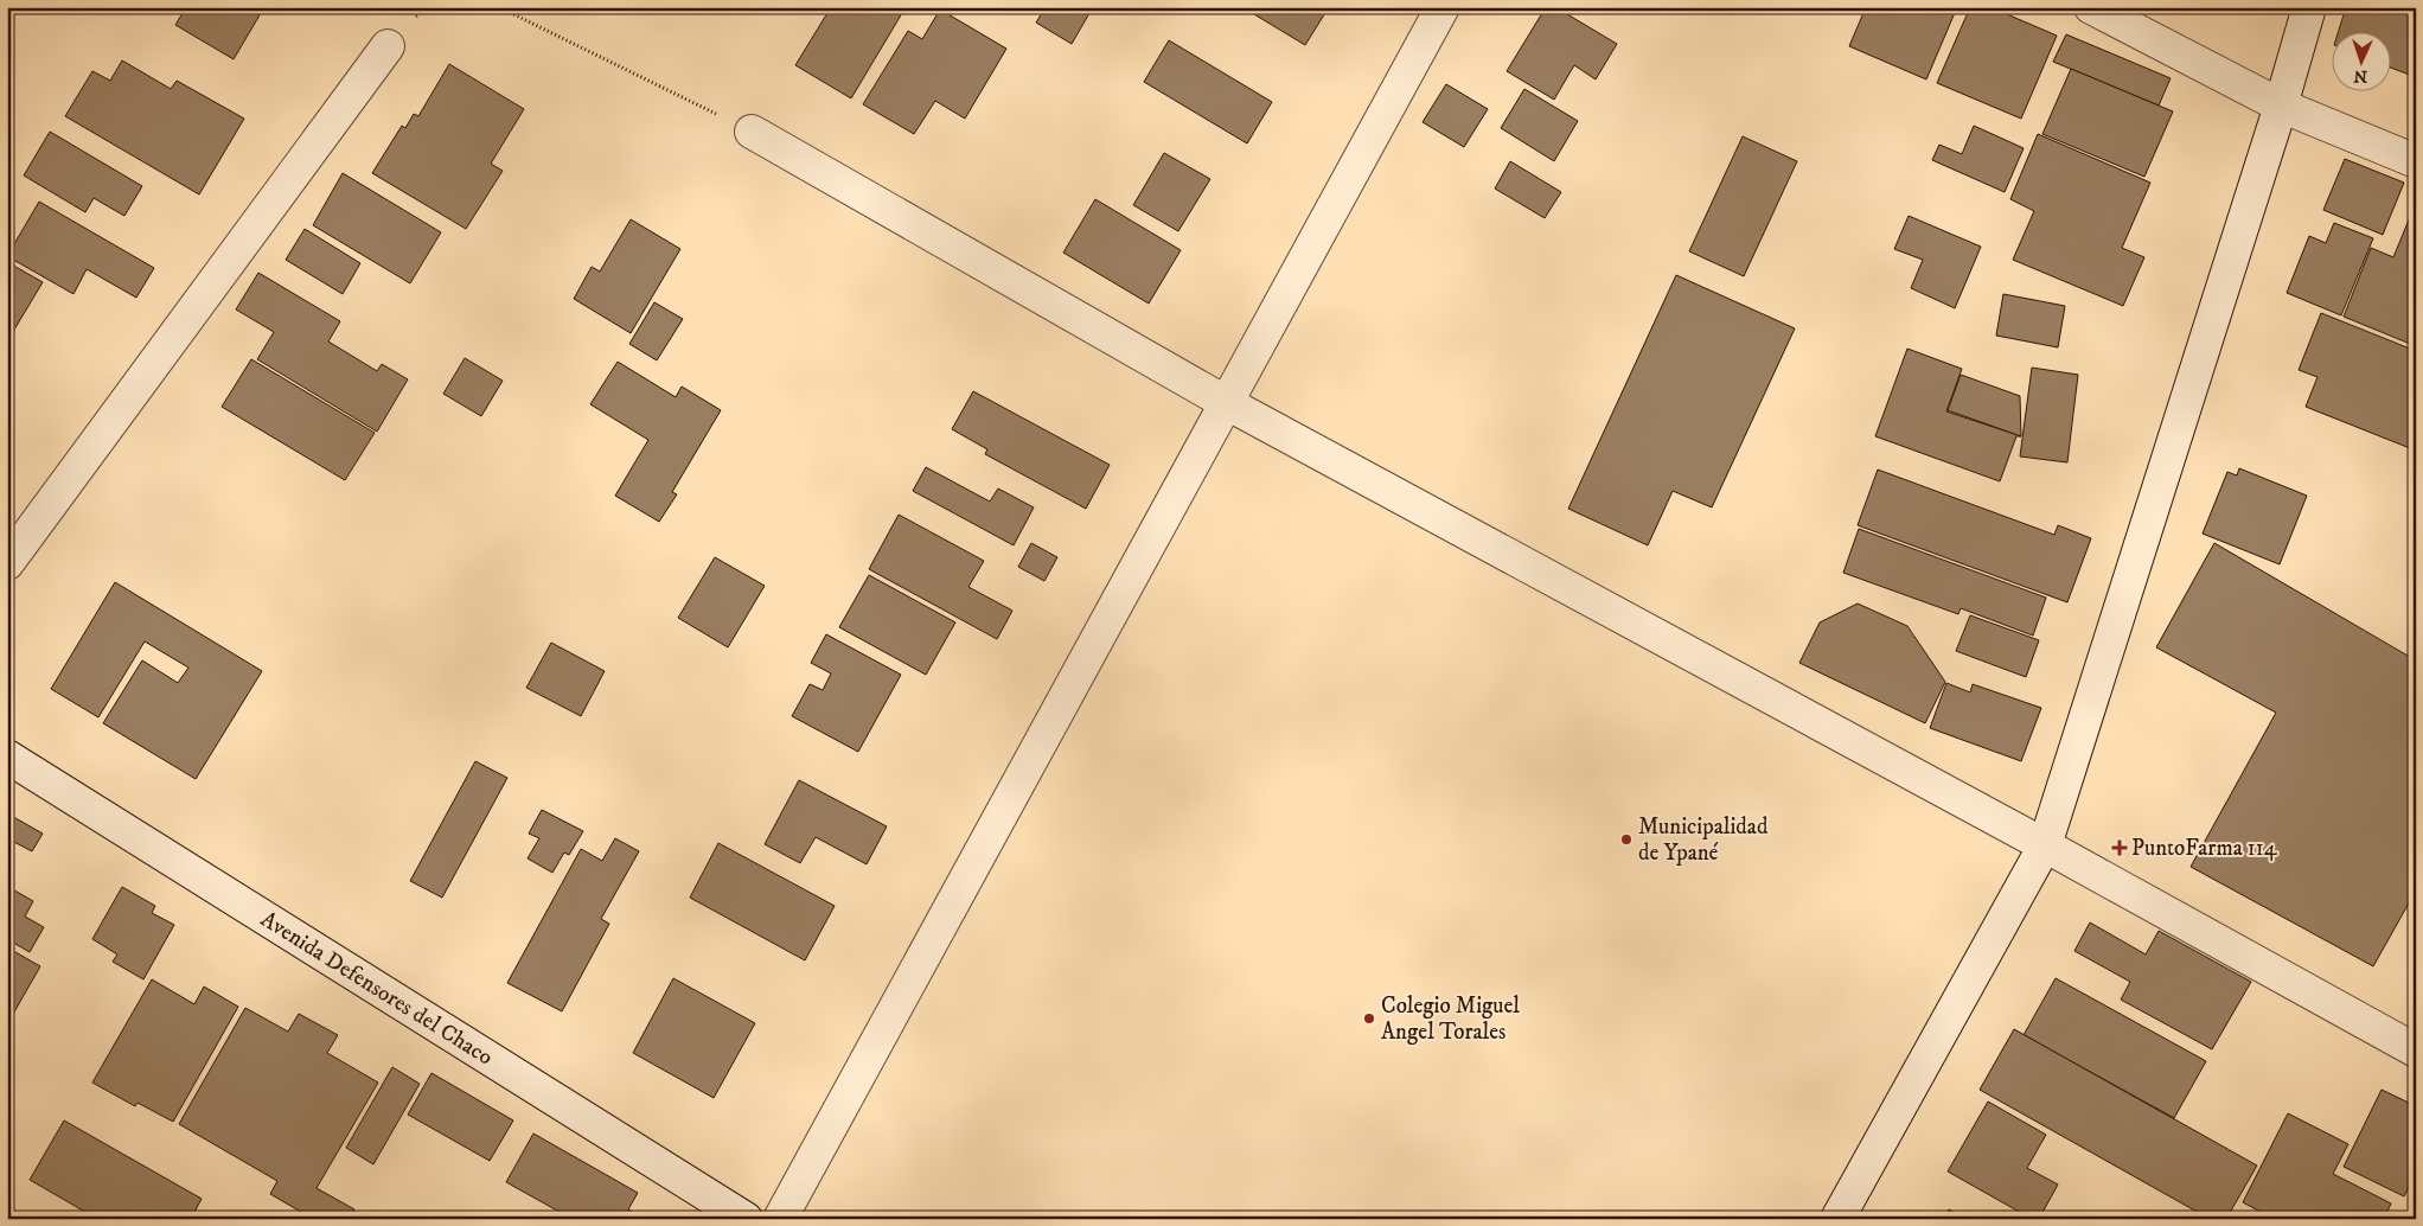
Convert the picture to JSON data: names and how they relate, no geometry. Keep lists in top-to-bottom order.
{
  "streets": {
    "street": ["Avenida Defensores del Chaco"]
  },
  "places": {
    "other": ["Municipalidad de Ypané", "Colegio Miguel Angel Torales"],
    "health": ["PuntoFarma 114"]
  },
  "north": "bottom"
}
